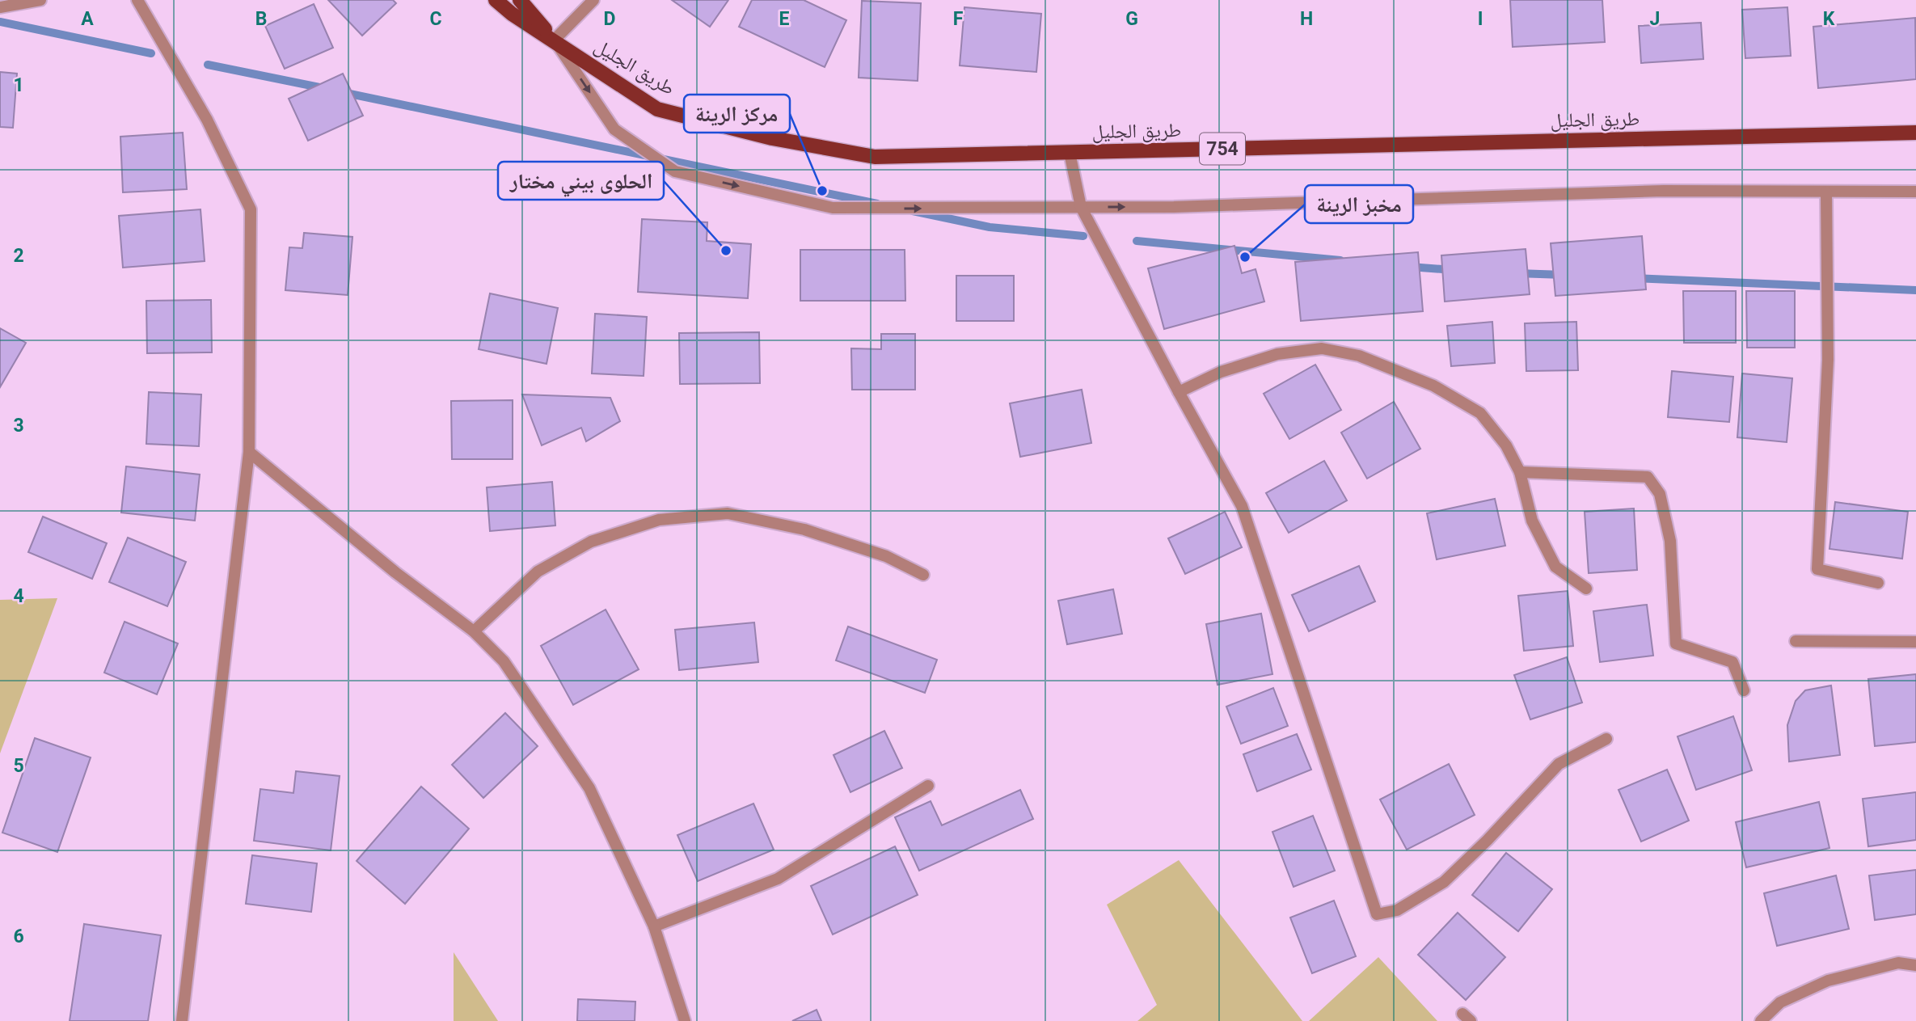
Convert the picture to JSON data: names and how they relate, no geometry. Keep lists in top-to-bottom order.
{
  "streets": {
    "main road": ["طريق الجليل", "754"]
  },
  "places": ["مركز الرينة", "الحلوى بيني مختار", "مخبز الرينة"],
  "grid": {
    "columns": [
      "A",
      "B",
      "C",
      "D",
      "E",
      "F",
      "G",
      "H",
      "I",
      "J",
      "K"
    ],
    "rows": [
      "1",
      "2",
      "3",
      "4",
      "5",
      "6"
    ]
  }
}
